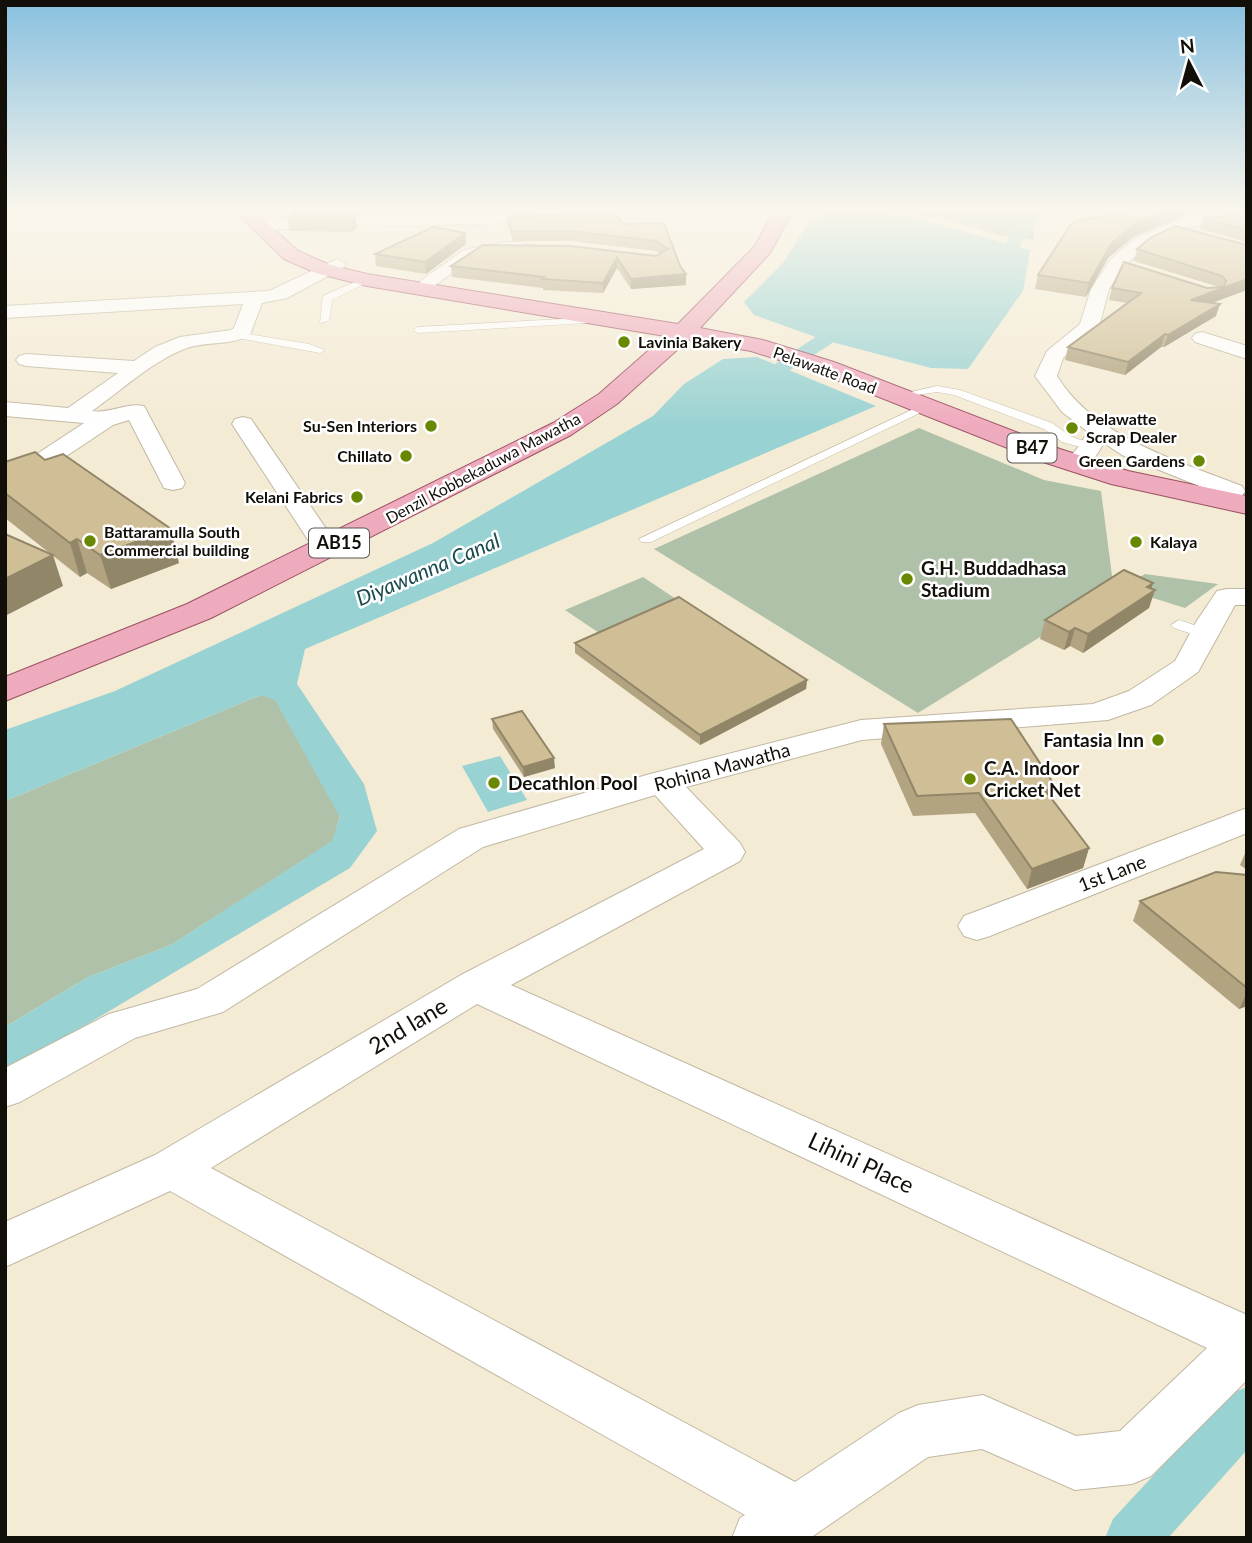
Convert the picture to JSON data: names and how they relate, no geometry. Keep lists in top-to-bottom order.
{
  "streets": {
    "main road": [
      "Pelawatte Road",
      "B47",
      "Denzil Kobbekaduwa Mawatha",
      "AB15"
    ],
    "street": [
      "Rohina Mawatha",
      "1st Lane",
      "2nd lane",
      "Lihini Place"
    ]
  },
  "crossings": [
    ["Pelawatte Road", "Denzil Kobbekaduwa Mawatha"],
    ["Rohina Mawatha", "2nd lane"],
    ["2nd lane", "Lihini Place"]
  ],
  "water": ["Diyawanna Canal"],
  "places": [
    "Lavinia Bakery",
    "Su-Sen Interiors",
    "Pelawatte Scrap Dealer",
    "Chillato",
    "Green Gardens",
    "Kelani Fabrics",
    "Battaramulla South Commercial building",
    "Kalaya",
    "G.H. Buddadhasa Stadium",
    "Fantasia Inn",
    "C.A. Indoor Cricket Net",
    "Decathlon Pool"
  ],
  "north": "top"
}
